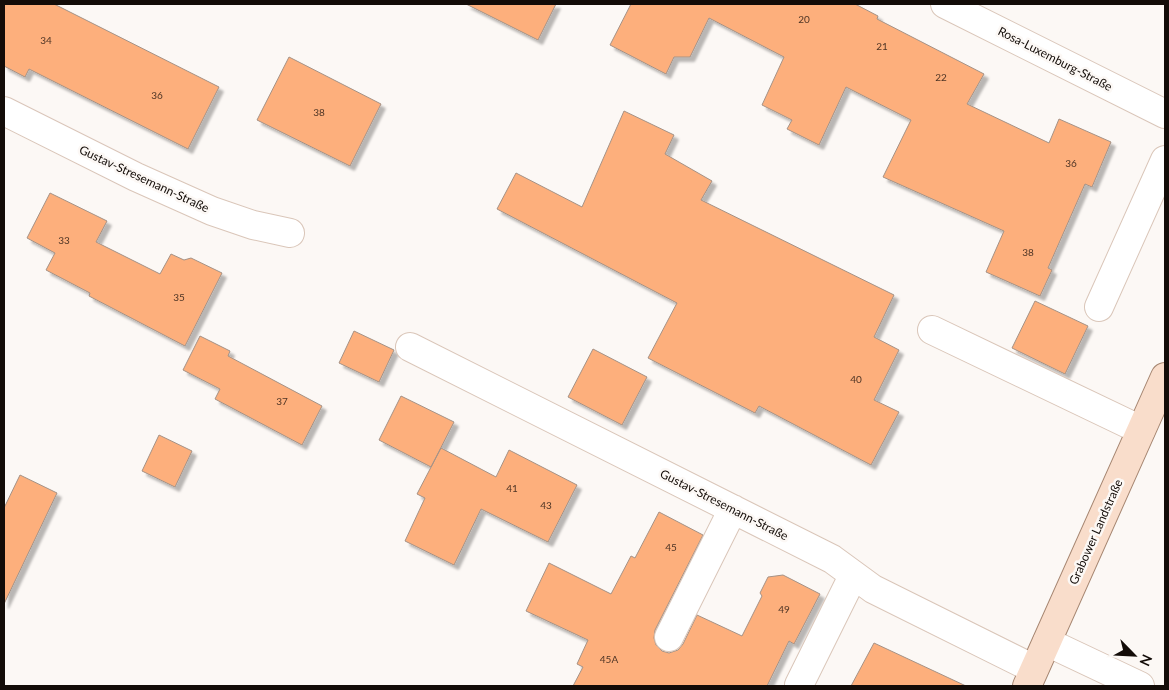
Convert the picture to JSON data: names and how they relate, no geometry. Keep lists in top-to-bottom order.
{
  "streets": {
    "main road": ["Grabower Landstraße"],
    "street": ["Rosa-Luxemburg-Straße", "Gustav-Stresemann-Straße"]
  },
  "crossings": [
    ["Gustav-Stresemann-Straße", "Grabower Landstraße"]
  ],
  "house_numbers": [
    "20",
    "34",
    "21",
    "22",
    "36",
    "38",
    "36",
    "33",
    "38",
    "35",
    "40",
    "37",
    "41",
    "43",
    "45",
    "49",
    "45A"
  ],
  "north": "bottom right"
}
